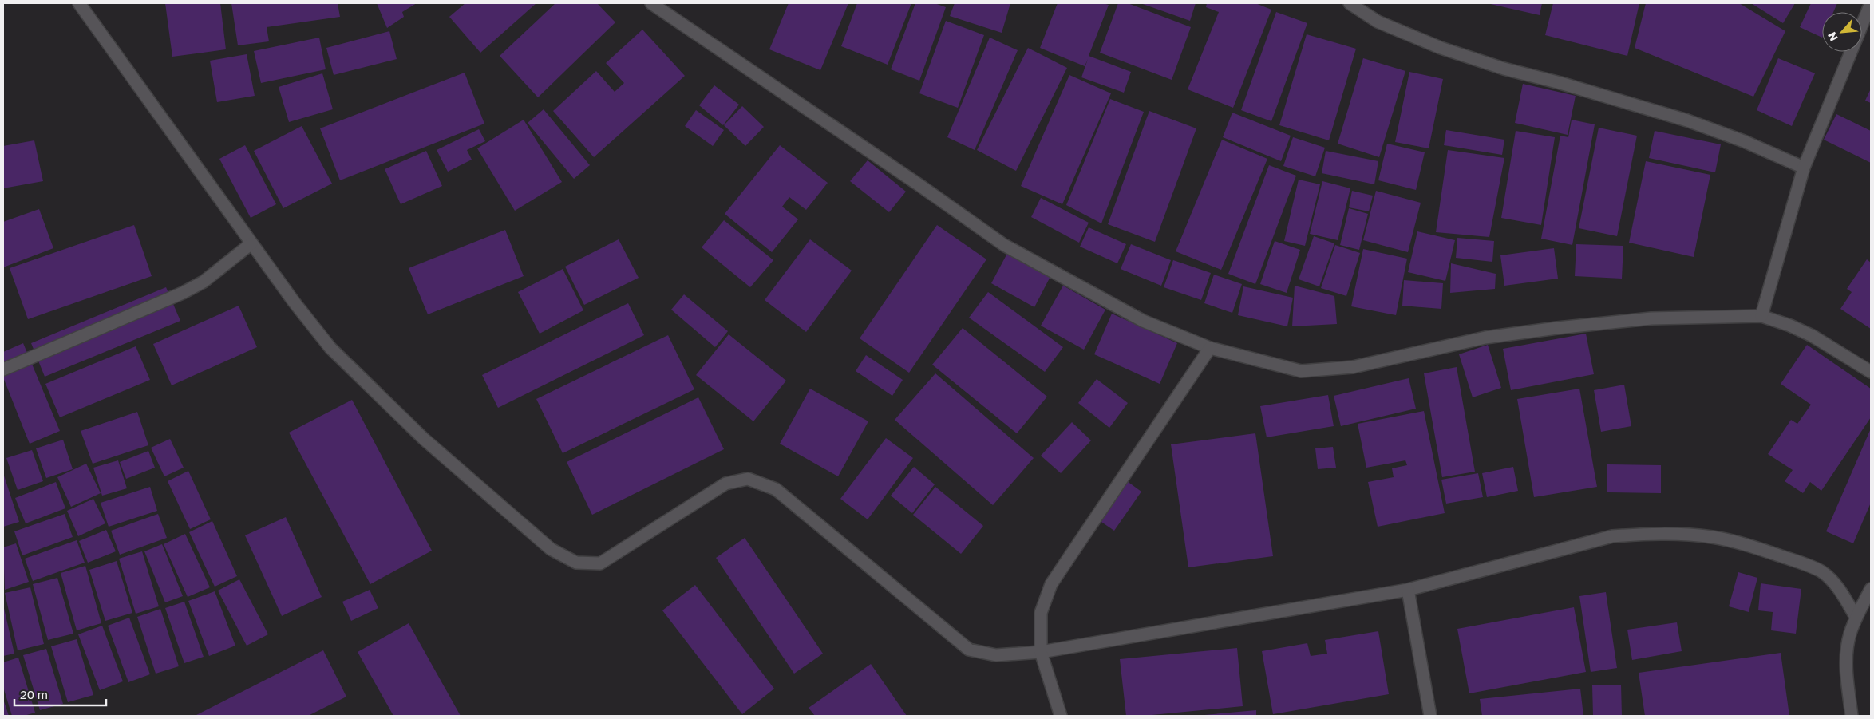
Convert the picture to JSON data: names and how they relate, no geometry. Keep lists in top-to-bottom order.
{
  "scale_bar": "20 m",
  "north": "bottom left"
}
